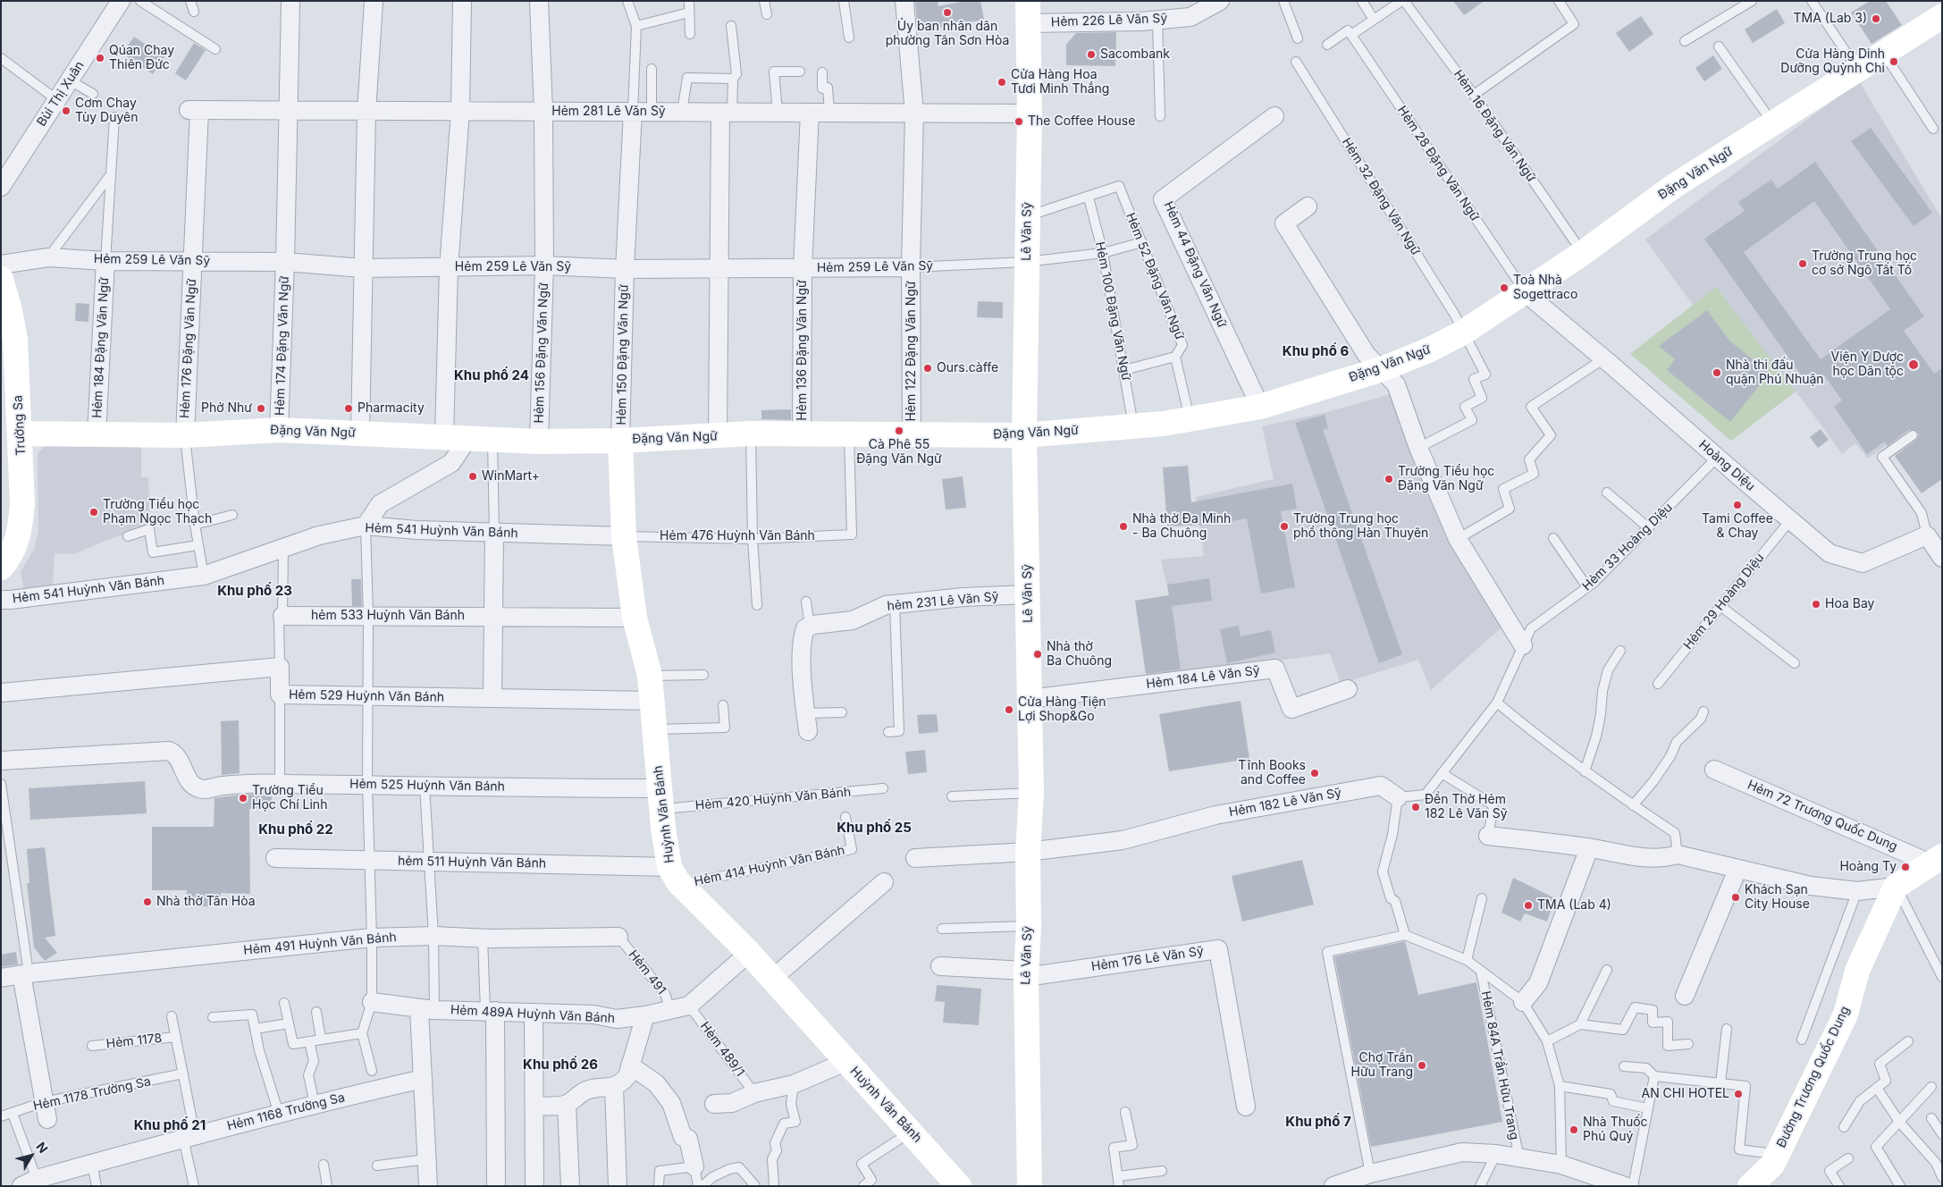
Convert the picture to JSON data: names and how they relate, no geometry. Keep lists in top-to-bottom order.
{
  "streets": {
    "street": [
      "Hẻm 226 Lê Văn Sỹ",
      "Bùi Thị Xuân",
      "Hẻm 281 Lê Văn Sỹ",
      "Đặng Văn Ngữ",
      "Lê Văn Sỹ",
      "Hẻm 259 Lê Văn Sỹ",
      "Hẻm 44 Đặng Văn Ngữ",
      "Hẻm 174 Đặng Văn Ngữ",
      "Hẻm 184 Đặng Văn Ngữ",
      "Hẻm 176 Đặng Văn Ngữ",
      "Hẻm 136 Đặng Văn Ngữ",
      "Hẻm 122 Đặng Văn Ngữ",
      "Hẻm 156 Đặng Văn Ngữ",
      "Hẻm 150 Đặng Văn Ngữ",
      "Trường Sa",
      "Hoàng Diệu",
      "Hẻm 541 Huỳnh Văn Bánh",
      "hẻm 231 Lê Văn Sỹ",
      "hẻm 533 Huỳnh Văn Bánh",
      "Hẻm 184 Lê Văn Sỹ",
      "Hẻm 529 Huỳnh Văn Bánh",
      "Hẻm 525 Huỳnh Văn Bánh",
      "Hẻm 182 Lê Văn Sỹ",
      "Huỳnh Văn Bánh",
      "Hẻm 72 Trương Quốc Dung",
      "hẻm 511 Huỳnh Văn Bánh",
      "Hẻm 491 Huỳnh Văn Bánh",
      "Hẻm 176 Lê Văn Sỹ",
      "Hẻm 489A Huỳnh Văn Bánh",
      "Đường Trương Quốc Dung",
      "Hẻm 1168 Trường Sa"
    ],
    "lane": [
      "Hẻm 16 Đặng Văn Ngữ",
      "Hẻm 28 Đặng Văn Ngữ",
      "Hẻm 32 Đặng Văn Ngữ",
      "Hẻm 52 Đặng Văn Ngữ",
      "Hẻm 100 Đặng Văn Ngữ",
      "Hẻm 476 Huỳnh Văn Bánh",
      "Hẻm 33 Hoàng Diệu",
      "Hẻm 29 Hoàng Diệu",
      "Hẻm 420 Huỳnh Văn Bánh",
      "Hẻm 414 Huỳnh Văn Bánh",
      "Hẻm 491",
      "Hẻm 1178",
      "Hèm 489/1",
      "Hẻm 84A Trần Hữu Trang",
      "Hẻm 1178 Trường Sa"
    ]
  },
  "crossings": [
    ["Hẻm 226 Lê Văn Sỹ", "Lê Văn Sỹ"],
    ["Hẻm 281 Lê Văn Sỹ", "Lê Văn Sỹ"],
    ["Hẻm 281 Lê Văn Sỹ", "Hẻm 174 Đặng Văn Ngữ"],
    ["Hẻm 281 Lê Văn Sỹ", "Hẻm 176 Đặng Văn Ngữ"],
    ["Hẻm 281 Lê Văn Sỹ", "Hẻm 136 Đặng Văn Ngữ"],
    ["Hẻm 281 Lê Văn Sỹ", "Hẻm 122 Đặng Văn Ngữ"],
    ["Hẻm 281 Lê Văn Sỹ", "Hẻm 156 Đặng Văn Ngữ"],
    ["Hẻm 281 Lê Văn Sỹ", "Hẻm 150 Đặng Văn Ngữ"],
    ["Hẻm 16 Đặng Văn Ngữ", "Đặng Văn Ngữ"],
    ["Hẻm 28 Đặng Văn Ngữ", "Đặng Văn Ngữ"],
    ["Hẻm 28 Đặng Văn Ngữ", "Hoàng Diệu"],
    ["Đặng Văn Ngữ", "Hẻm 32 Đặng Văn Ngữ"],
    ["Đặng Văn Ngữ", "Lê Văn Sỹ"],
    ["Đặng Văn Ngữ", "Hẻm 44 Đặng Văn Ngữ"],
    ["Đặng Văn Ngữ", "Hẻm 52 Đặng Văn Ngữ"],
    ["Đặng Văn Ngữ", "Hẻm 100 Đặng Văn Ngữ"],
    ["Đặng Văn Ngữ", "Hẻm 174 Đặng Văn Ngữ"],
    ["Đặng Văn Ngữ", "Hẻm 184 Đặng Văn Ngữ"],
    ["Đặng Văn Ngữ", "Hẻm 176 Đặng Văn Ngữ"],
    ["Đặng Văn Ngữ", "Hẻm 136 Đặng Văn Ngữ"],
    ["Đặng Văn Ngữ", "Hẻm 122 Đặng Văn Ngữ"],
    ["Đặng Văn Ngữ", "Hẻm 156 Đặng Văn Ngữ"],
    ["Đặng Văn Ngữ", "Hẻm 150 Đặng Văn Ngữ"],
    ["Đặng Văn Ngữ", "Trường Sa"],
    ["Đặng Văn Ngữ", "Hoàng Diệu"],
    ["Đặng Văn Ngữ", "Hẻm 476 Huỳnh Văn Bánh"],
    ["Đặng Văn Ngữ", "Huỳnh Văn Bánh"],
    ["Lê Văn Sỹ", "Hẻm 259 Lê Văn Sỹ"],
    ["Lê Văn Sỹ", "hẻm 231 Lê Văn Sỹ"],
    ["Lê Văn Sỹ", "Hẻm 184 Lê Văn Sỹ"],
    ["Lê Văn Sỹ", "Hẻm 182 Lê Văn Sỹ"],
    ["Lê Văn Sỹ", "Hẻm 176 Lê Văn Sỹ"],
    ["Hẻm 259 Lê Văn Sỹ", "Hẻm 52 Đặng Văn Ngữ"],
    ["Hẻm 259 Lê Văn Sỹ", "Hẻm 100 Đặng Văn Ngữ"],
    ["Hẻm 259 Lê Văn Sỹ", "Hẻm 174 Đặng Văn Ngữ"],
    ["Hẻm 259 Lê Văn Sỹ", "Hẻm 184 Đặng Văn Ngữ"],
    ["Hẻm 259 Lê Văn Sỹ", "Hẻm 176 Đặng Văn Ngữ"],
    ["Hẻm 259 Lê Văn Sỹ", "Hẻm 136 Đặng Văn Ngữ"],
    ["Hẻm 259 Lê Văn Sỹ", "Hẻm 122 Đặng Văn Ngữ"],
    ["Hẻm 259 Lê Văn Sỹ", "Hẻm 156 Đặng Văn Ngữ"],
    ["Hẻm 259 Lê Văn Sỹ", "Hẻm 150 Đặng Văn Ngữ"],
    ["Hẻm 52 Đặng Văn Ngữ", "Hẻm 100 Đặng Văn Ngữ"],
    ["Hẻm 150 Đặng Văn Ngữ", "Huỳnh Văn Bánh"],
    ["Hoàng Diệu", "Hẻm 33 Hoàng Diệu"],
    ["Hoàng Diệu", "Hẻm 29 Hoàng Diệu"],
    ["Hẻm 541 Huỳnh Văn Bánh", "Hẻm 476 Huỳnh Văn Bánh"],
    ["Hẻm 541 Huỳnh Văn Bánh", "Huỳnh Văn Bánh"],
    ["Hẻm 476 Huỳnh Văn Bánh", "Huỳnh Văn Bánh"],
    ["hẻm 533 Huỳnh Văn Bánh", "Huỳnh Văn Bánh"],
    ["Hẻm 529 Huỳnh Văn Bánh", "Huỳnh Văn Bánh"],
    ["Hẻm 525 Huỳnh Văn Bánh", "Hẻm 420 Huỳnh Văn Bánh"],
    ["Hẻm 525 Huỳnh Văn Bánh", "Huỳnh Văn Bánh"],
    ["Hẻm 420 Huỳnh Văn Bánh", "Huỳnh Văn Bánh"],
    ["Huỳnh Văn Bánh", "hẻm 511 Huỳnh Văn Bánh"],
    ["Huỳnh Văn Bánh", "Hẻm 414 Huỳnh Văn Bánh"],
    ["hẻm 511 Huỳnh Văn Bánh", "Hẻm 414 Huỳnh Văn Bánh"],
    ["Hẻm 491 Huỳnh Văn Bánh", "Hẻm 491"],
    ["Hẻm 491", "Hẻm 489A Huỳnh Văn Bánh"],
    ["Hẻm 489A Huỳnh Văn Bánh", "Hèm 489/1"]
  ],
  "districts": [
    "Khu phố 6",
    "Khu phố 24",
    "Khu phố 23",
    "Khu phố 25",
    "Khu phố 22",
    "Khu phố 26",
    "Khu phố 7",
    "Khu phố 21"
  ],
  "places": [
    "Ủy ban nhân dân phường Tân Sơn Hòa",
    "TMA (Lab 3)",
    "Sacombank",
    "Qúan Chay Thiên Đức",
    "Cửa Hàng Dinh Dưỡng Quỳnh Chi",
    "Cửa Hàng Hoa Tươi Minh Thắng",
    "Cơm Chay Tùy Duyên",
    "The Coffee House",
    "Trường Trung học cơ sở Ngô Tất Tố",
    "Toà Nhà Sogettraco",
    "Viện Y Dược học Dân tộc",
    "Ours.càffe",
    "Nhà thi đấu quận Phú Nhuận",
    "Phở Như",
    "Pharmacity",
    "Cà Phê 55 Đặng Văn Ngữ",
    "WinMart+",
    "Trường Tiểu học Đặng Văn Ngữ",
    "Tami Coffee & Chay",
    "Trường Tiểu học Phạm Ngọc Thạch",
    "Nhà thờ Đa Minh - Ba Chuông",
    "Trường Trung học phổ thông Hàn Thuyên",
    "Hoa Bay",
    "Nhà thờ Ba Chuông",
    "Cửa Hàng Tiện Lợi Shop&Go",
    "Tĩnh Books and Coffee",
    "Trường Tiểu Học Chí Linh",
    "Đền Thờ Hẻm 182 Lê Văn Sỹ",
    "Hoàng Ty",
    "Khách Sạn City House",
    "Nhà thờ Tân Hòa",
    "TMA (Lab 4)",
    "Chợ Trần Hữu Trang",
    "AN CHI HOTEL",
    "Nhà Thuốc Phú Quý"
  ],
  "north": "top right"
}
